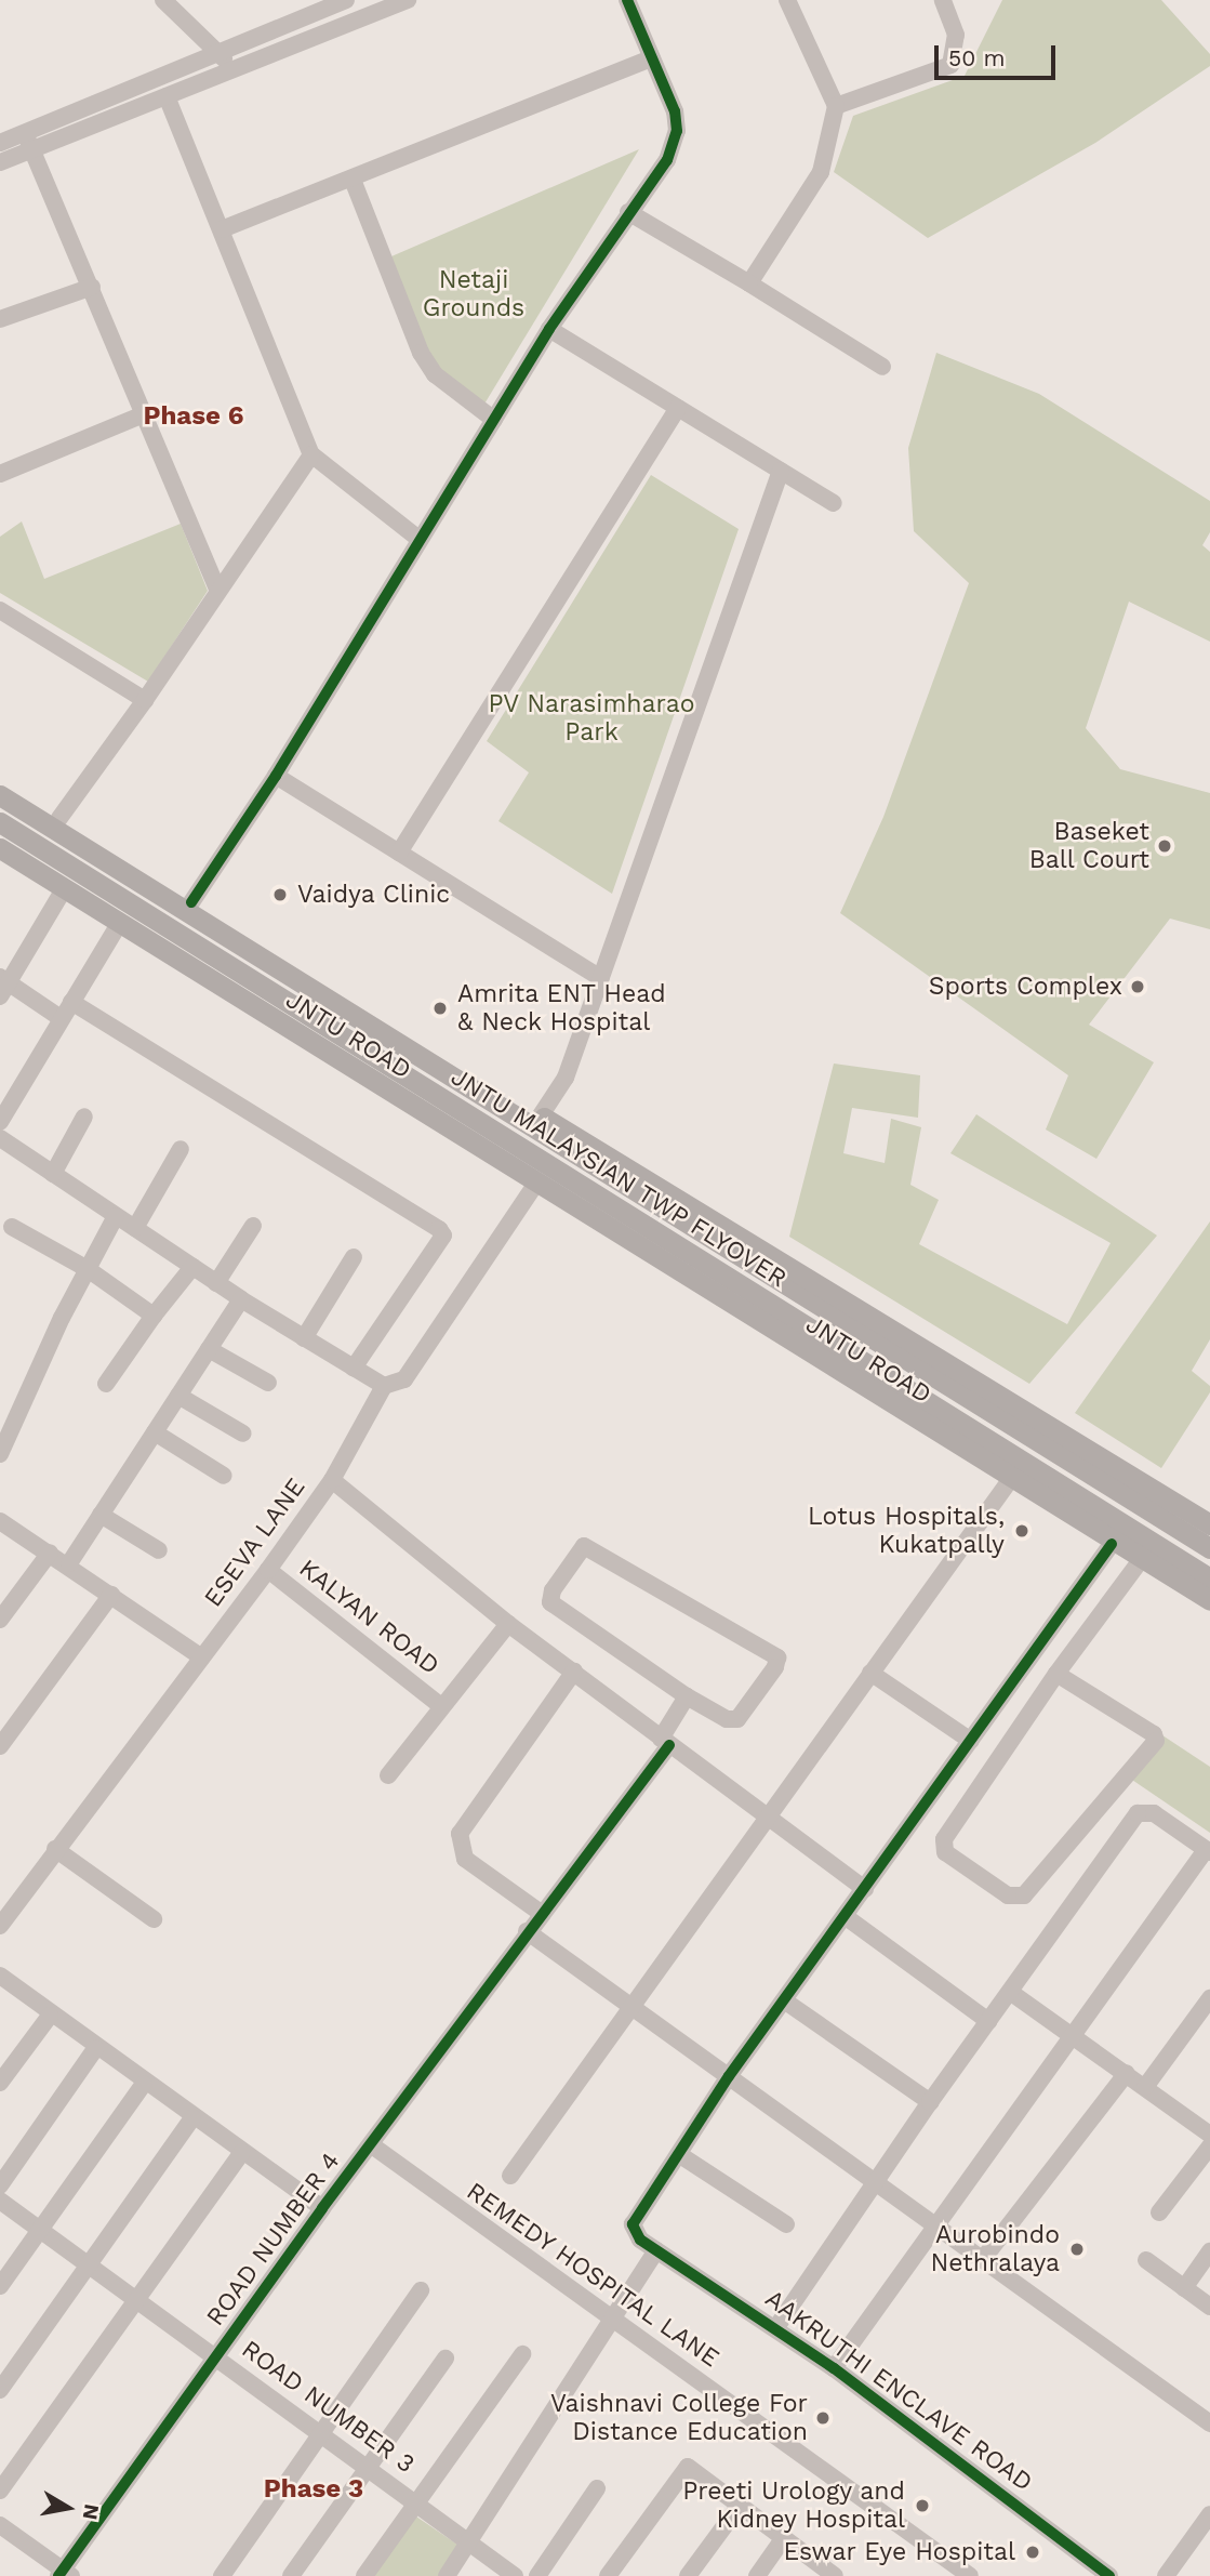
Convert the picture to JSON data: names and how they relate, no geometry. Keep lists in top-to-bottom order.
{
  "streets": {
    "main road": ["JNTU ROAD", "JNTU MALAYSIAN TWP FLYOVER"],
    "street": [
      "ESEVA LANE",
      "KALYAN ROAD",
      "ROAD NUMBER 4",
      "REMEDY HOSPITAL LANE",
      "AAKRUTHI ENCLAVE ROAD",
      "ROAD NUMBER 3"
    ]
  },
  "crossings": [
    ["JNTU ROAD", "ESEVA LANE"],
    ["ESEVA LANE", "KALYAN ROAD"],
    ["ROAD NUMBER 4", "REMEDY HOSPITAL LANE"],
    ["ROAD NUMBER 4", "ROAD NUMBER 3"]
  ],
  "districts": ["Phase 6", "Phase 3"],
  "parks": ["Netaji Grounds", "PV Narasimharao Park"],
  "places": [
    "Baseket Ball Court",
    "Vaidya Clinic",
    "Sports Complex",
    "Amrita ENT Head & Neck Hospital",
    "Lotus Hospitals, Kukatpally",
    "Aurobindo Nethralaya",
    "Vaishnavi College For Distance Education",
    "Preeti Urology and Kidney Hospital",
    "Eswar Eye Hospital"
  ],
  "scale_bar": "50 m",
  "north": "right"
}
